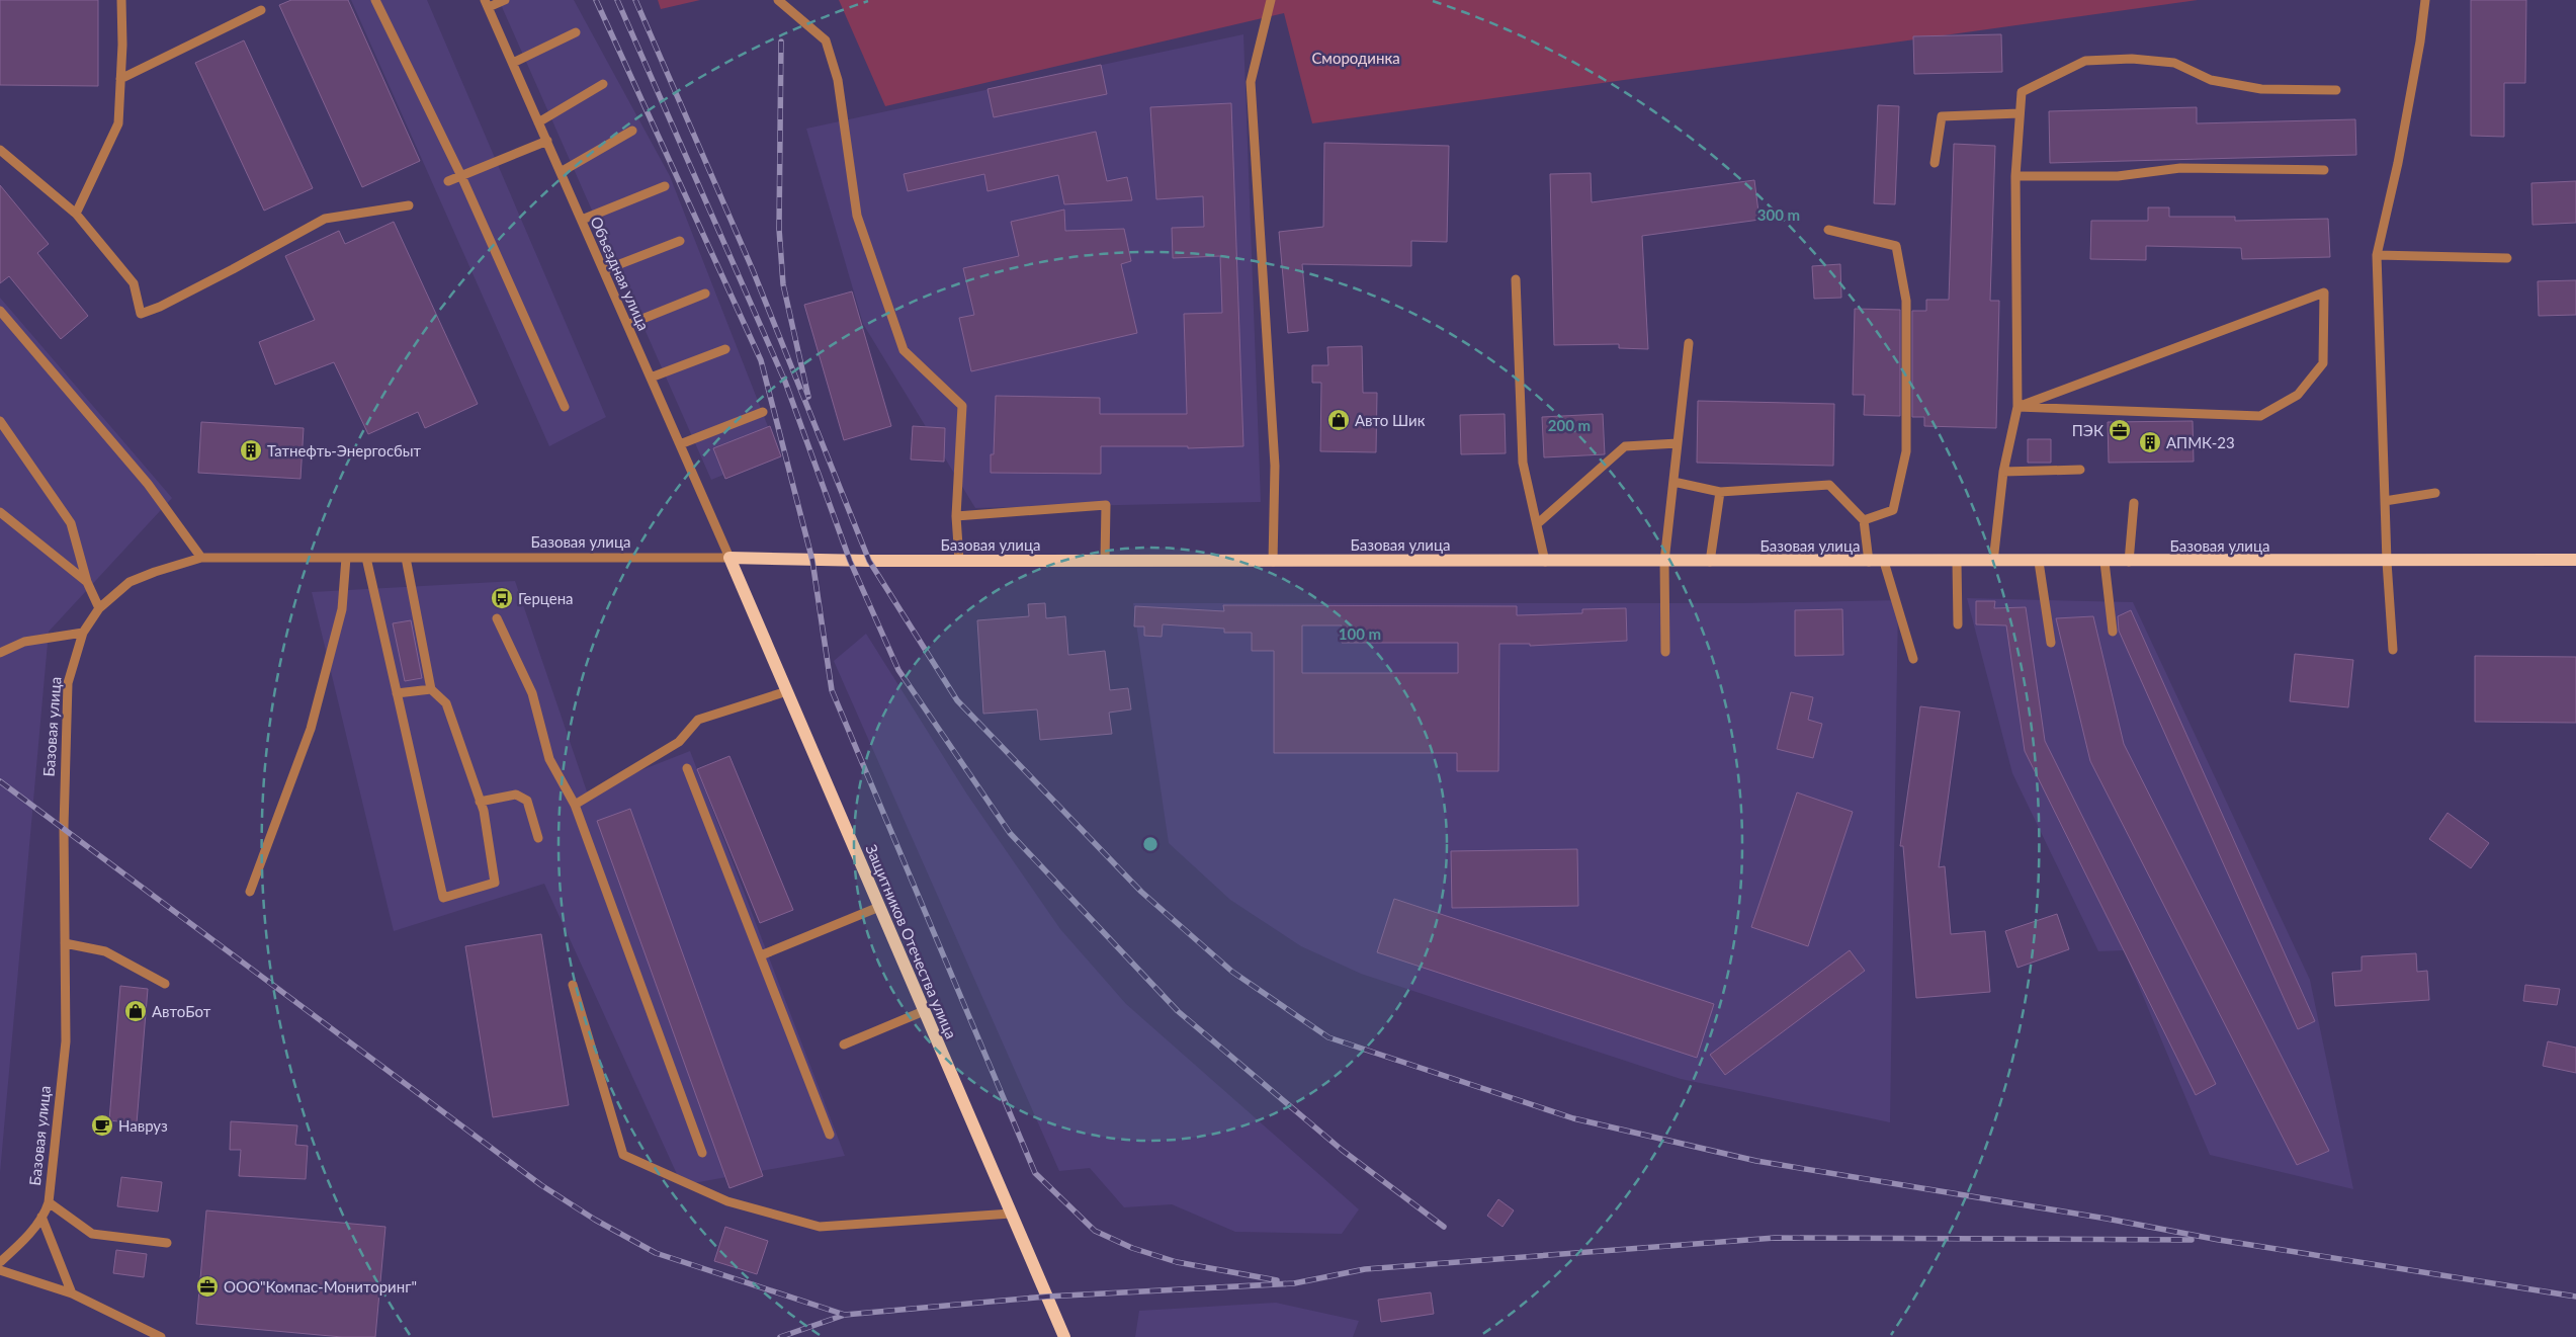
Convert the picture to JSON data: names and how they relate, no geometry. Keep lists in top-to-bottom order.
{
  "streets": {
    "main road": ["Базовая улица", "Защитников Отечества улица"],
    "street": ["Объездная улица"]
  },
  "crossings": [
    ["Объездная улица", "Базовая улица"],
    ["Объездная улица", "Защитников Отечества улица"],
    ["Базовая улица", "Защитников Отечества улица"]
  ],
  "parks": ["Смородинка"],
  "places": {
    "shop": ["Авто Шик", "АвтоБот"],
    "office": ["ПЭК", "ООО\"Компас-Мониторинг\""],
    "building": ["АПМК-23", "Татнефть-Энергосбыт"],
    "bus stop": ["Герцена"],
    "cafe": ["Навруз"]
  },
  "rings": ["300 m", "200 m", "100 m"]
}
